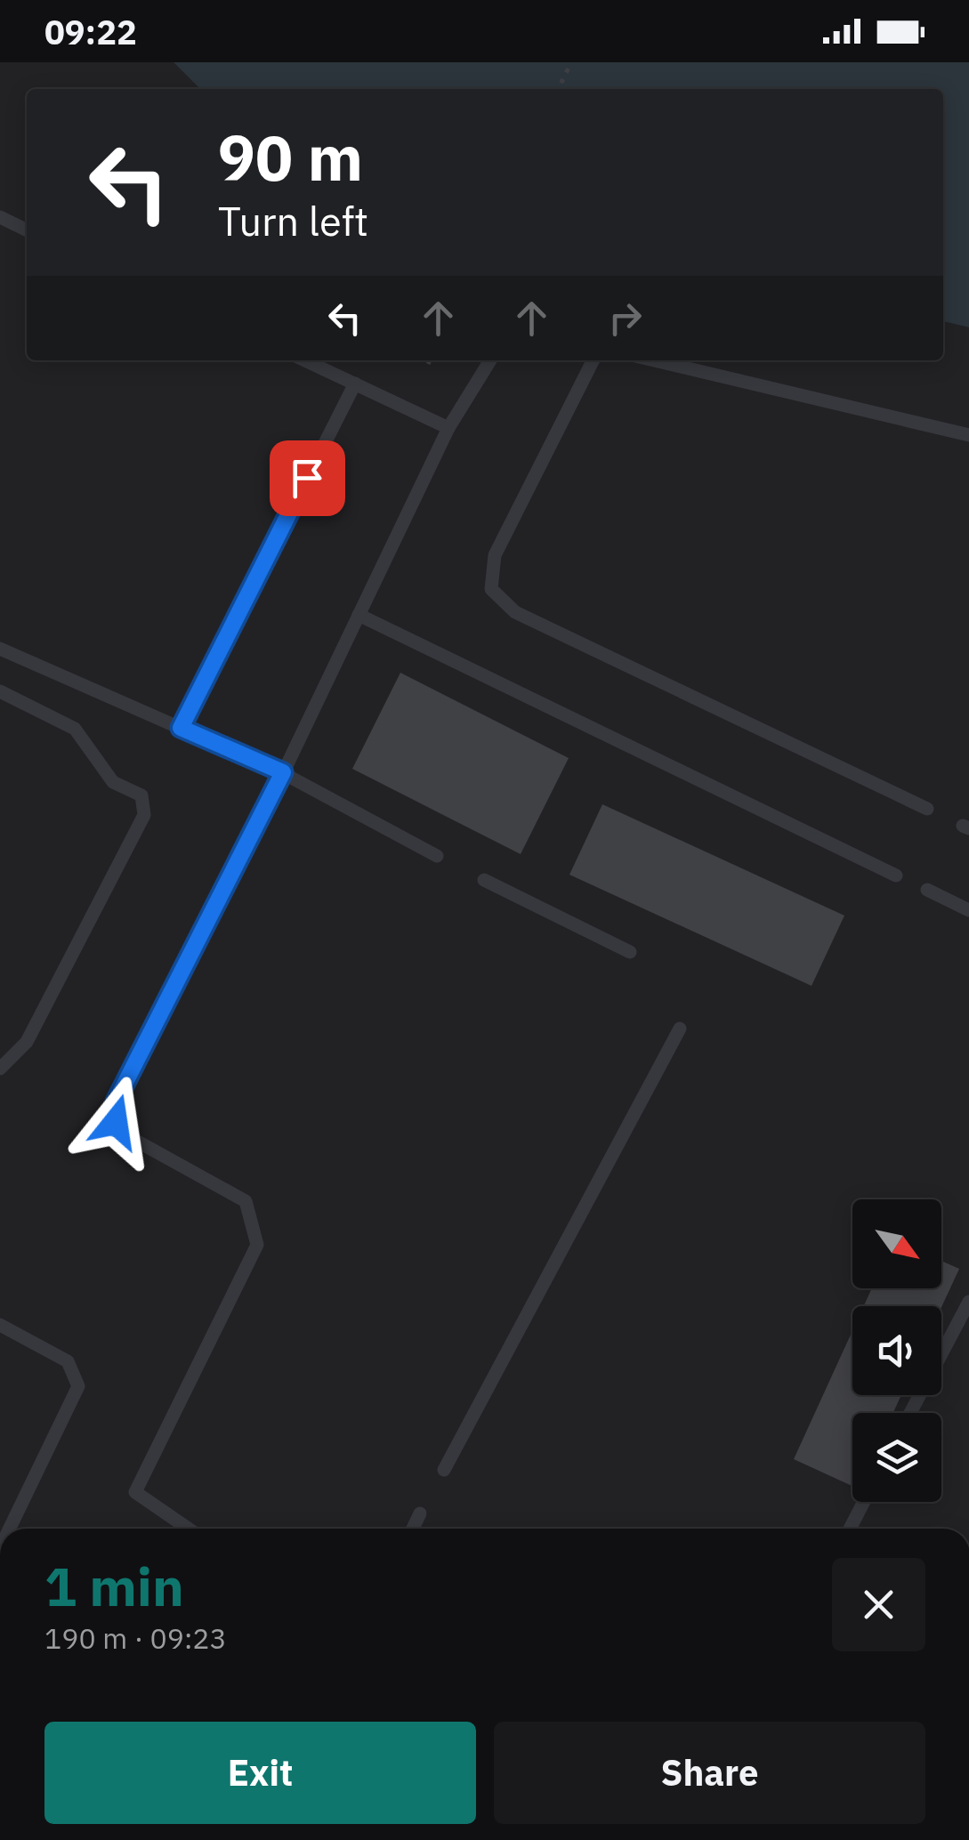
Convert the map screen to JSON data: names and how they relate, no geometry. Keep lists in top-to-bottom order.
{
  "north": "bottom right",
  "page": {
    "status": "09:22",
    "turn": ["90 m", "Turn left"],
    "heading": ["1 min", "190 m · 09:23"],
    "buttons": ["Exit", "Share"]
  }
}
